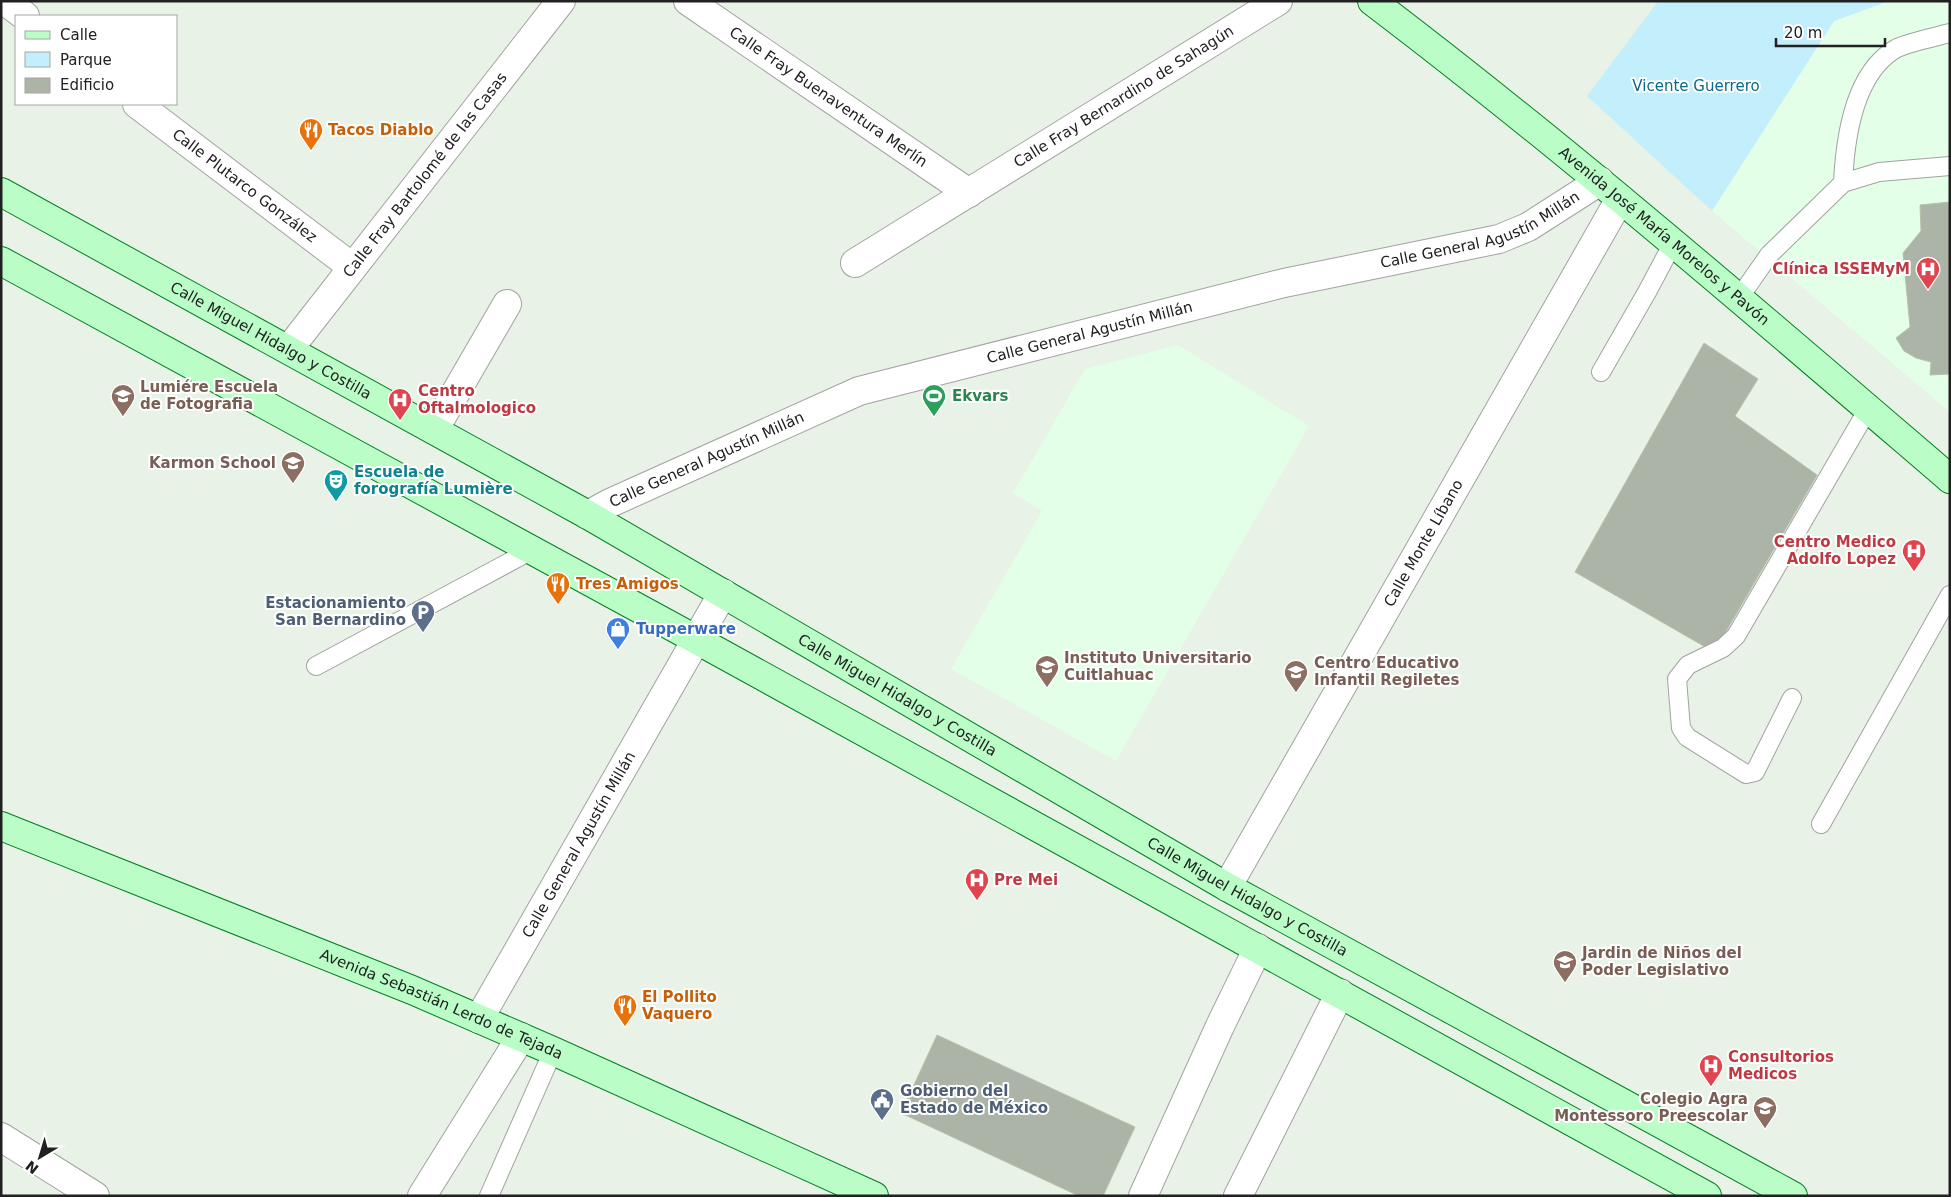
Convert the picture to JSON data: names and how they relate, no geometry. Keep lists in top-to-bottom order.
{
  "streets": {
    "main road": ["Avenida José María Morelos y Pavón", "Calle Miguel Hidalgo y Costilla", "Avenida Sebastián Lerdo de Tejada"],
    "street": [
      "Calle Fray Buenaventura Merlín",
      "Calle Fray Bernardino de Sahagún",
      "Calle Fray Bartolomé de las Casas",
      "Calle Plutarco González",
      "Calle General Agustín Millán",
      "Calle Monte Líbano"
    ]
  },
  "crossings": [
    ["Calle Fray Buenaventura Merlín", "Calle Fray Bernardino de Sahagún"],
    ["Calle Fray Bartolomé de las Casas", "Calle Plutarco González"],
    ["Calle Fray Bartolomé de las Casas", "Calle Miguel Hidalgo y Costilla"],
    ["Calle General Agustín Millán", "Avenida José María Morelos y Pavón"],
    ["Calle General Agustín Millán", "Calle Miguel Hidalgo y Costilla"],
    ["Calle General Agustín Millán", "Avenida Sebastián Lerdo de Tejada"],
    ["Avenida José María Morelos y Pavón", "Calle Monte Líbano"],
    ["Calle Miguel Hidalgo y Costilla", "Calle Monte Líbano"]
  ],
  "parks": ["Vicente Guerrero"],
  "places": {
    "restaurant": ["Tacos Diablo", "Tres Amigos", "El Pollito Vaquero"],
    "hospital": [
      "Clínica ISSEMyM",
      "Centro Oftalmologico",
      "Centro Medico Adolfo Lopez",
      "Pre Mei",
      "Consultorios Medicos"
    ],
    "school or university": [
      "Lumiére Escuela de Fotografia",
      "Karmon School",
      "Instituto Universitario Cuitlahuac",
      "Centro Educativo Infantil Regiletes",
      "Jardin de Niños del Poder Legislativo",
      "Colegio Agra Montessoro Preescolar"
    ],
    "sports": ["Ekvars"],
    "theatre": ["Escuela de forografía Lumière"],
    "parking": ["Estacionamiento San Bernardino"],
    "shop": ["Tupperware"],
    "public building": ["Gobierno del Estado de México"]
  },
  "legend": ["Calle", "Parque", "Edificio"],
  "scale_bar": "20 m",
  "north": "bottom left"
}
